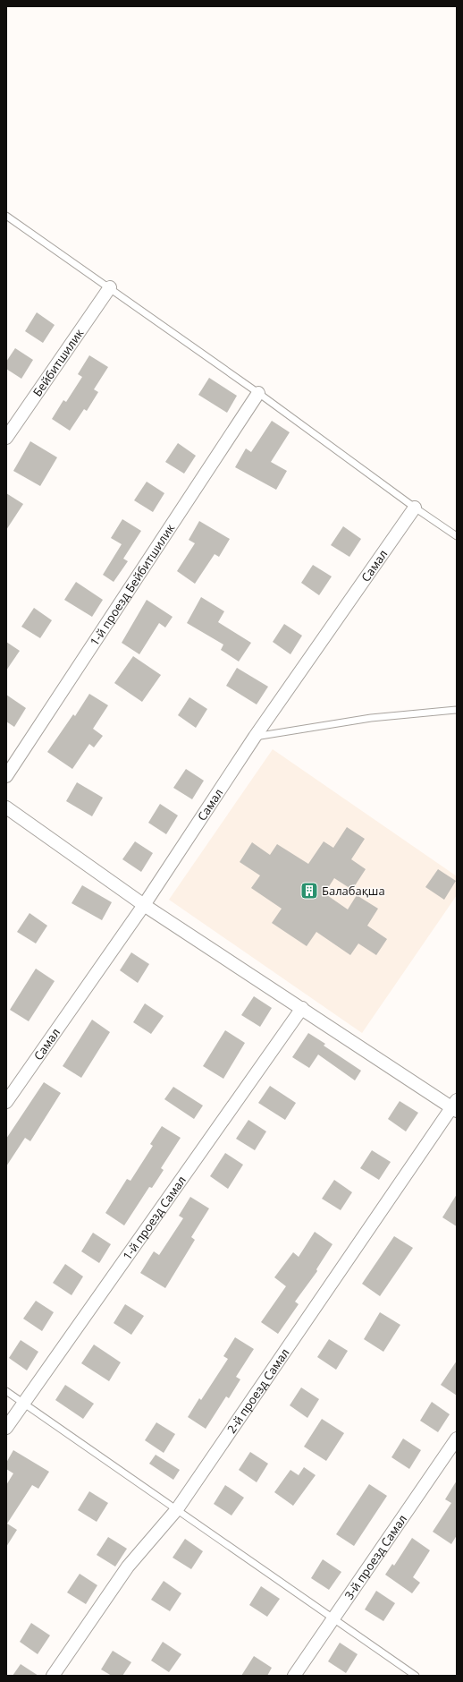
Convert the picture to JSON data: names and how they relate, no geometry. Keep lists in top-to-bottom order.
{
  "streets": {
    "street": [
      "Бейбитшилик",
      "Самал",
      "1-й проезд Бейбитшилик",
      "1-й проезд Самал",
      "2-й проезд Самал",
      "3-й проезд Самал"
    ]
  },
  "places": {
    "building": ["Балабақша"]
  }
}
